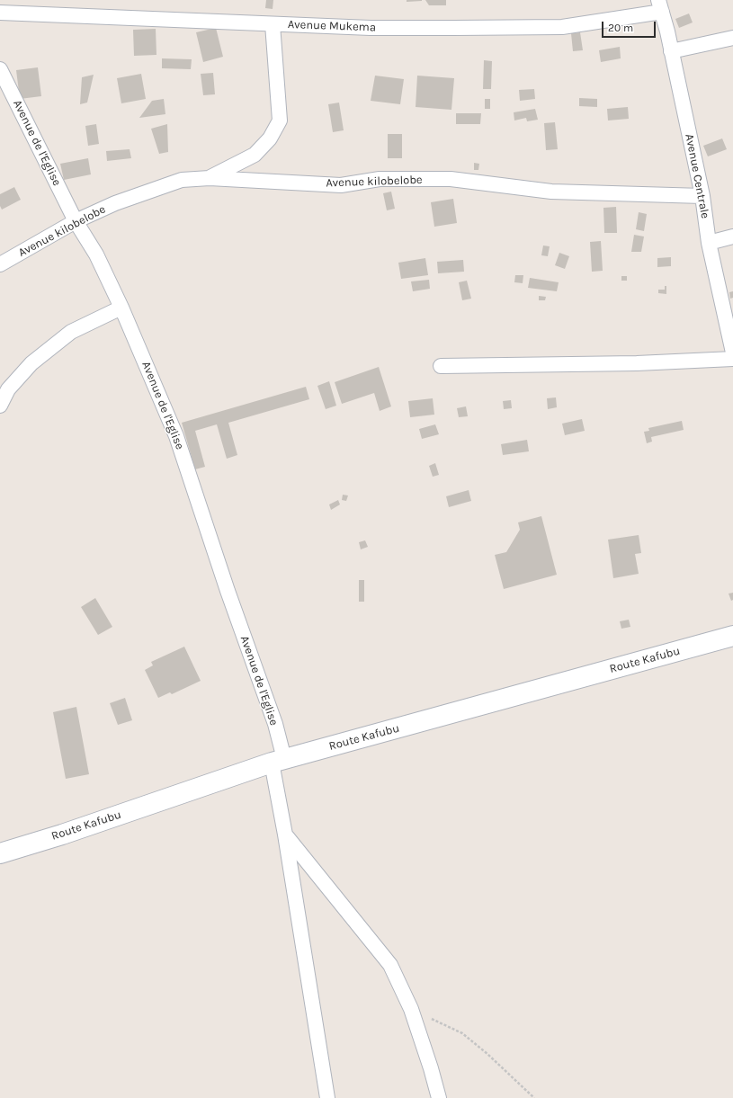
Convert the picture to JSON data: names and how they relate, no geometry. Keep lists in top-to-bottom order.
{
  "streets": {
    "main road": ["Route Kafubu"],
    "street": [
      "Avenue Mukema",
      "Avenue de l'Eglise",
      "Avenue Centrale",
      "Avenue kilobelobe"
    ]
  },
  "crossings": [
    ["Avenue Mukema", "Avenue Centrale"],
    ["Avenue de l'Eglise", "Avenue kilobelobe"],
    ["Avenue de l'Eglise", "Route Kafubu"],
    ["Avenue Centrale", "Avenue kilobelobe"]
  ],
  "scale_bar": "20 m"
}
